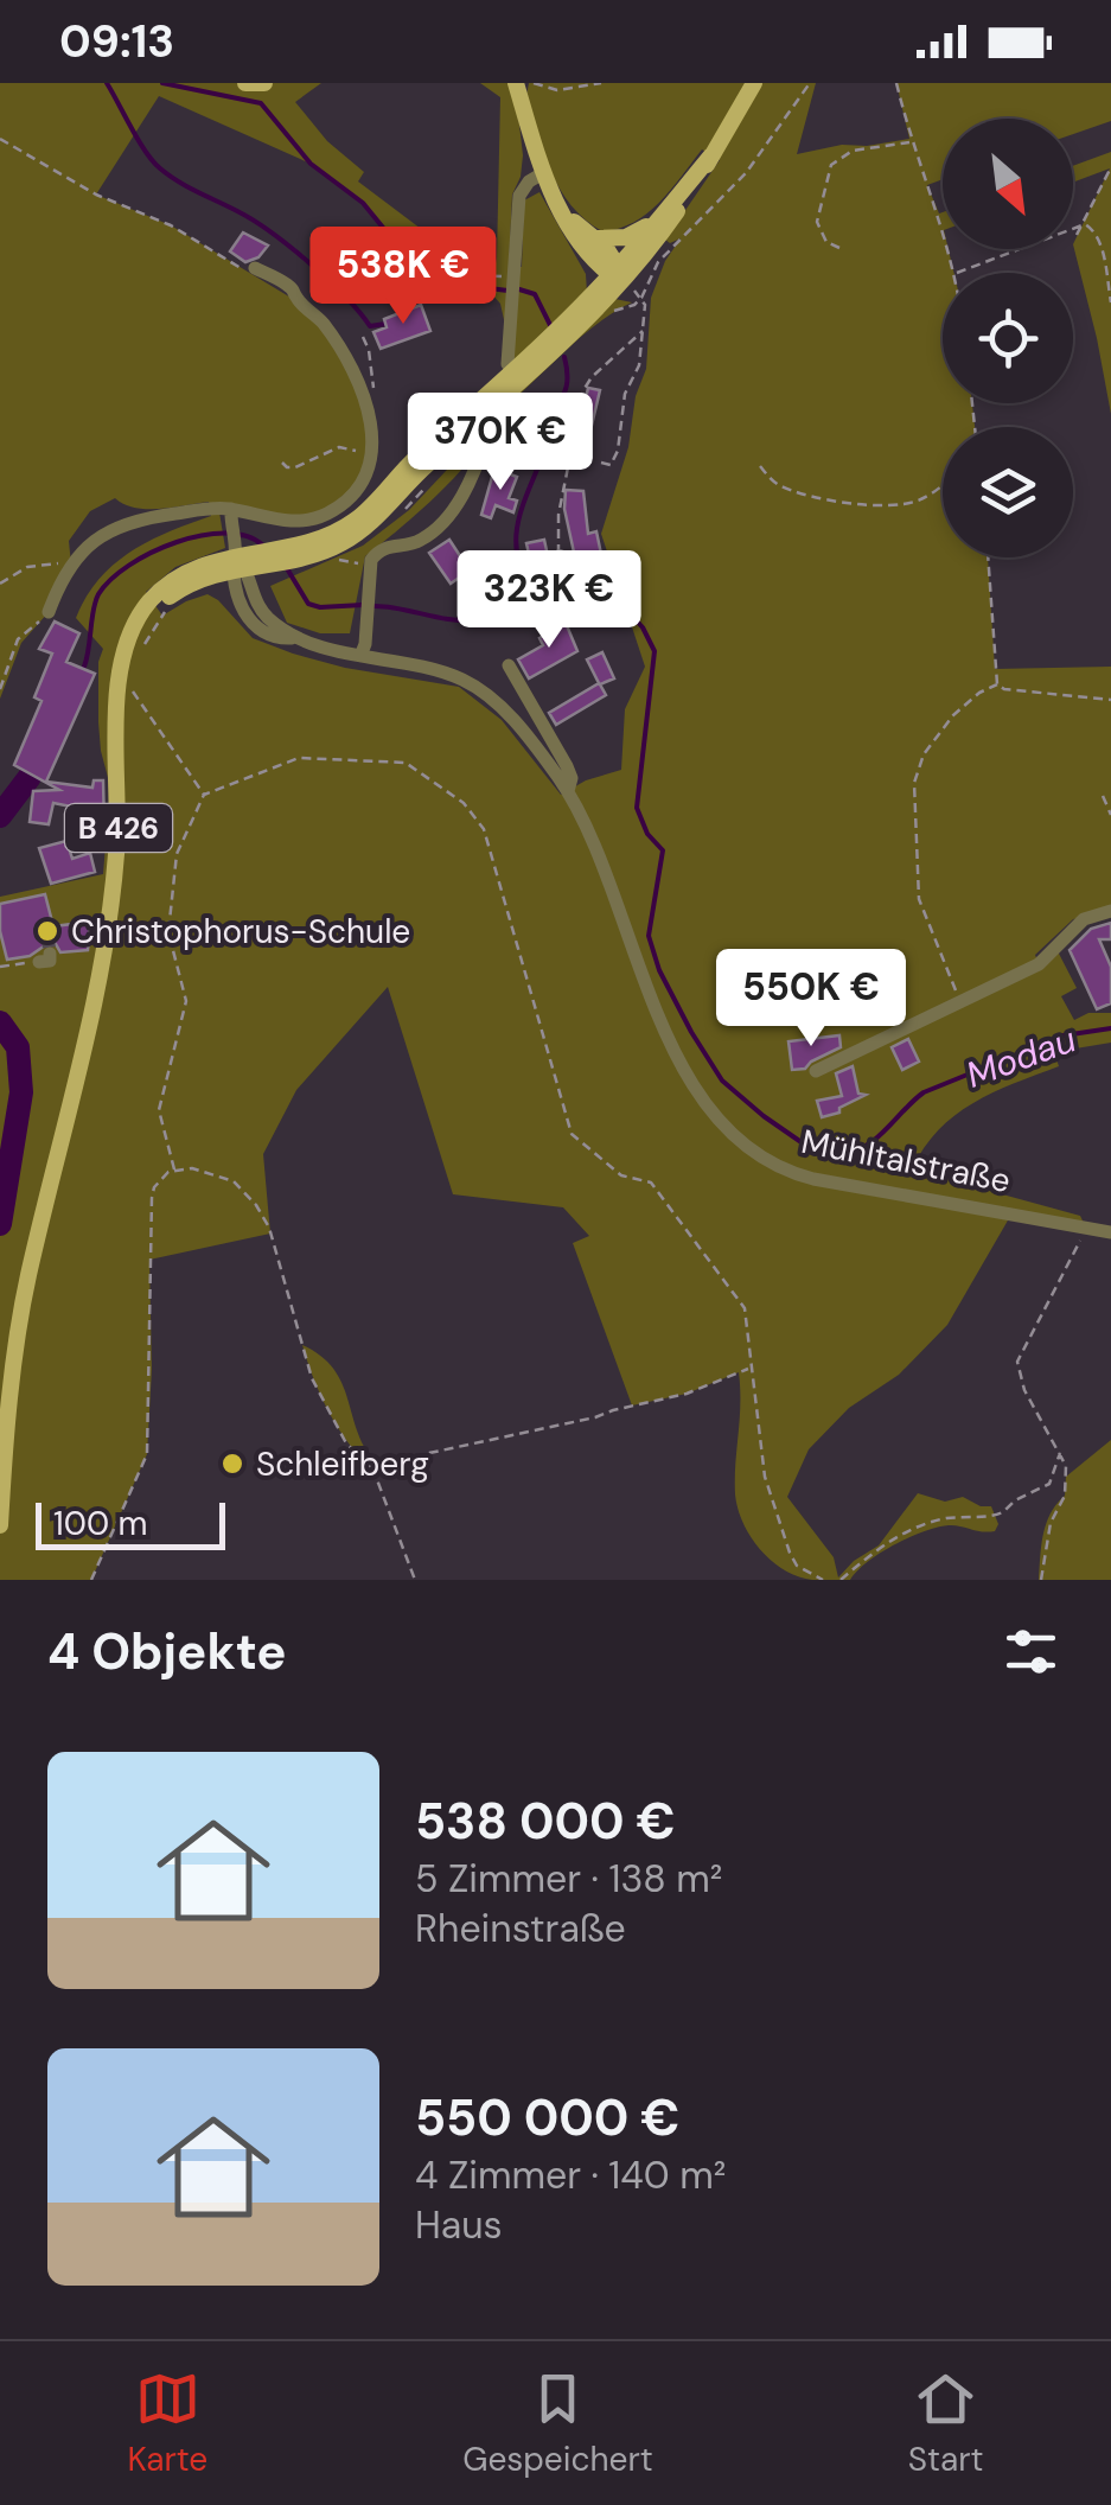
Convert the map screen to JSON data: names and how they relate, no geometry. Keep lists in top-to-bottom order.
{
  "streets": {
    "main road": ["B 426"],
    "street": ["Mühltalstraße"]
  },
  "crossings": [
    ["B 426", "Mühltalstraße"]
  ],
  "water": ["Modau"],
  "places": ["Christophorus-Schule", "Schleifberg"],
  "scale_bar": "100 m",
  "north": "bottom right",
  "page": {
    "status": "09:13",
    "price": [
      "538K €",
      "370K €",
      "323K €",
      "550K €"
    ],
    "scale": "100 m",
    "heading": "4 Objekte",
    "list": [
      {
        "name": "538 000 €",
        "note": "5 Zimmer · 138 m² · Rheinstraße"
      },
      {
        "name": "550 000 €",
        "note": "4 Zimmer · 140 m² · Haus"
      }
    ],
    "tabs": ["Karte", "Gespeichert", "Start"]
  }
}
